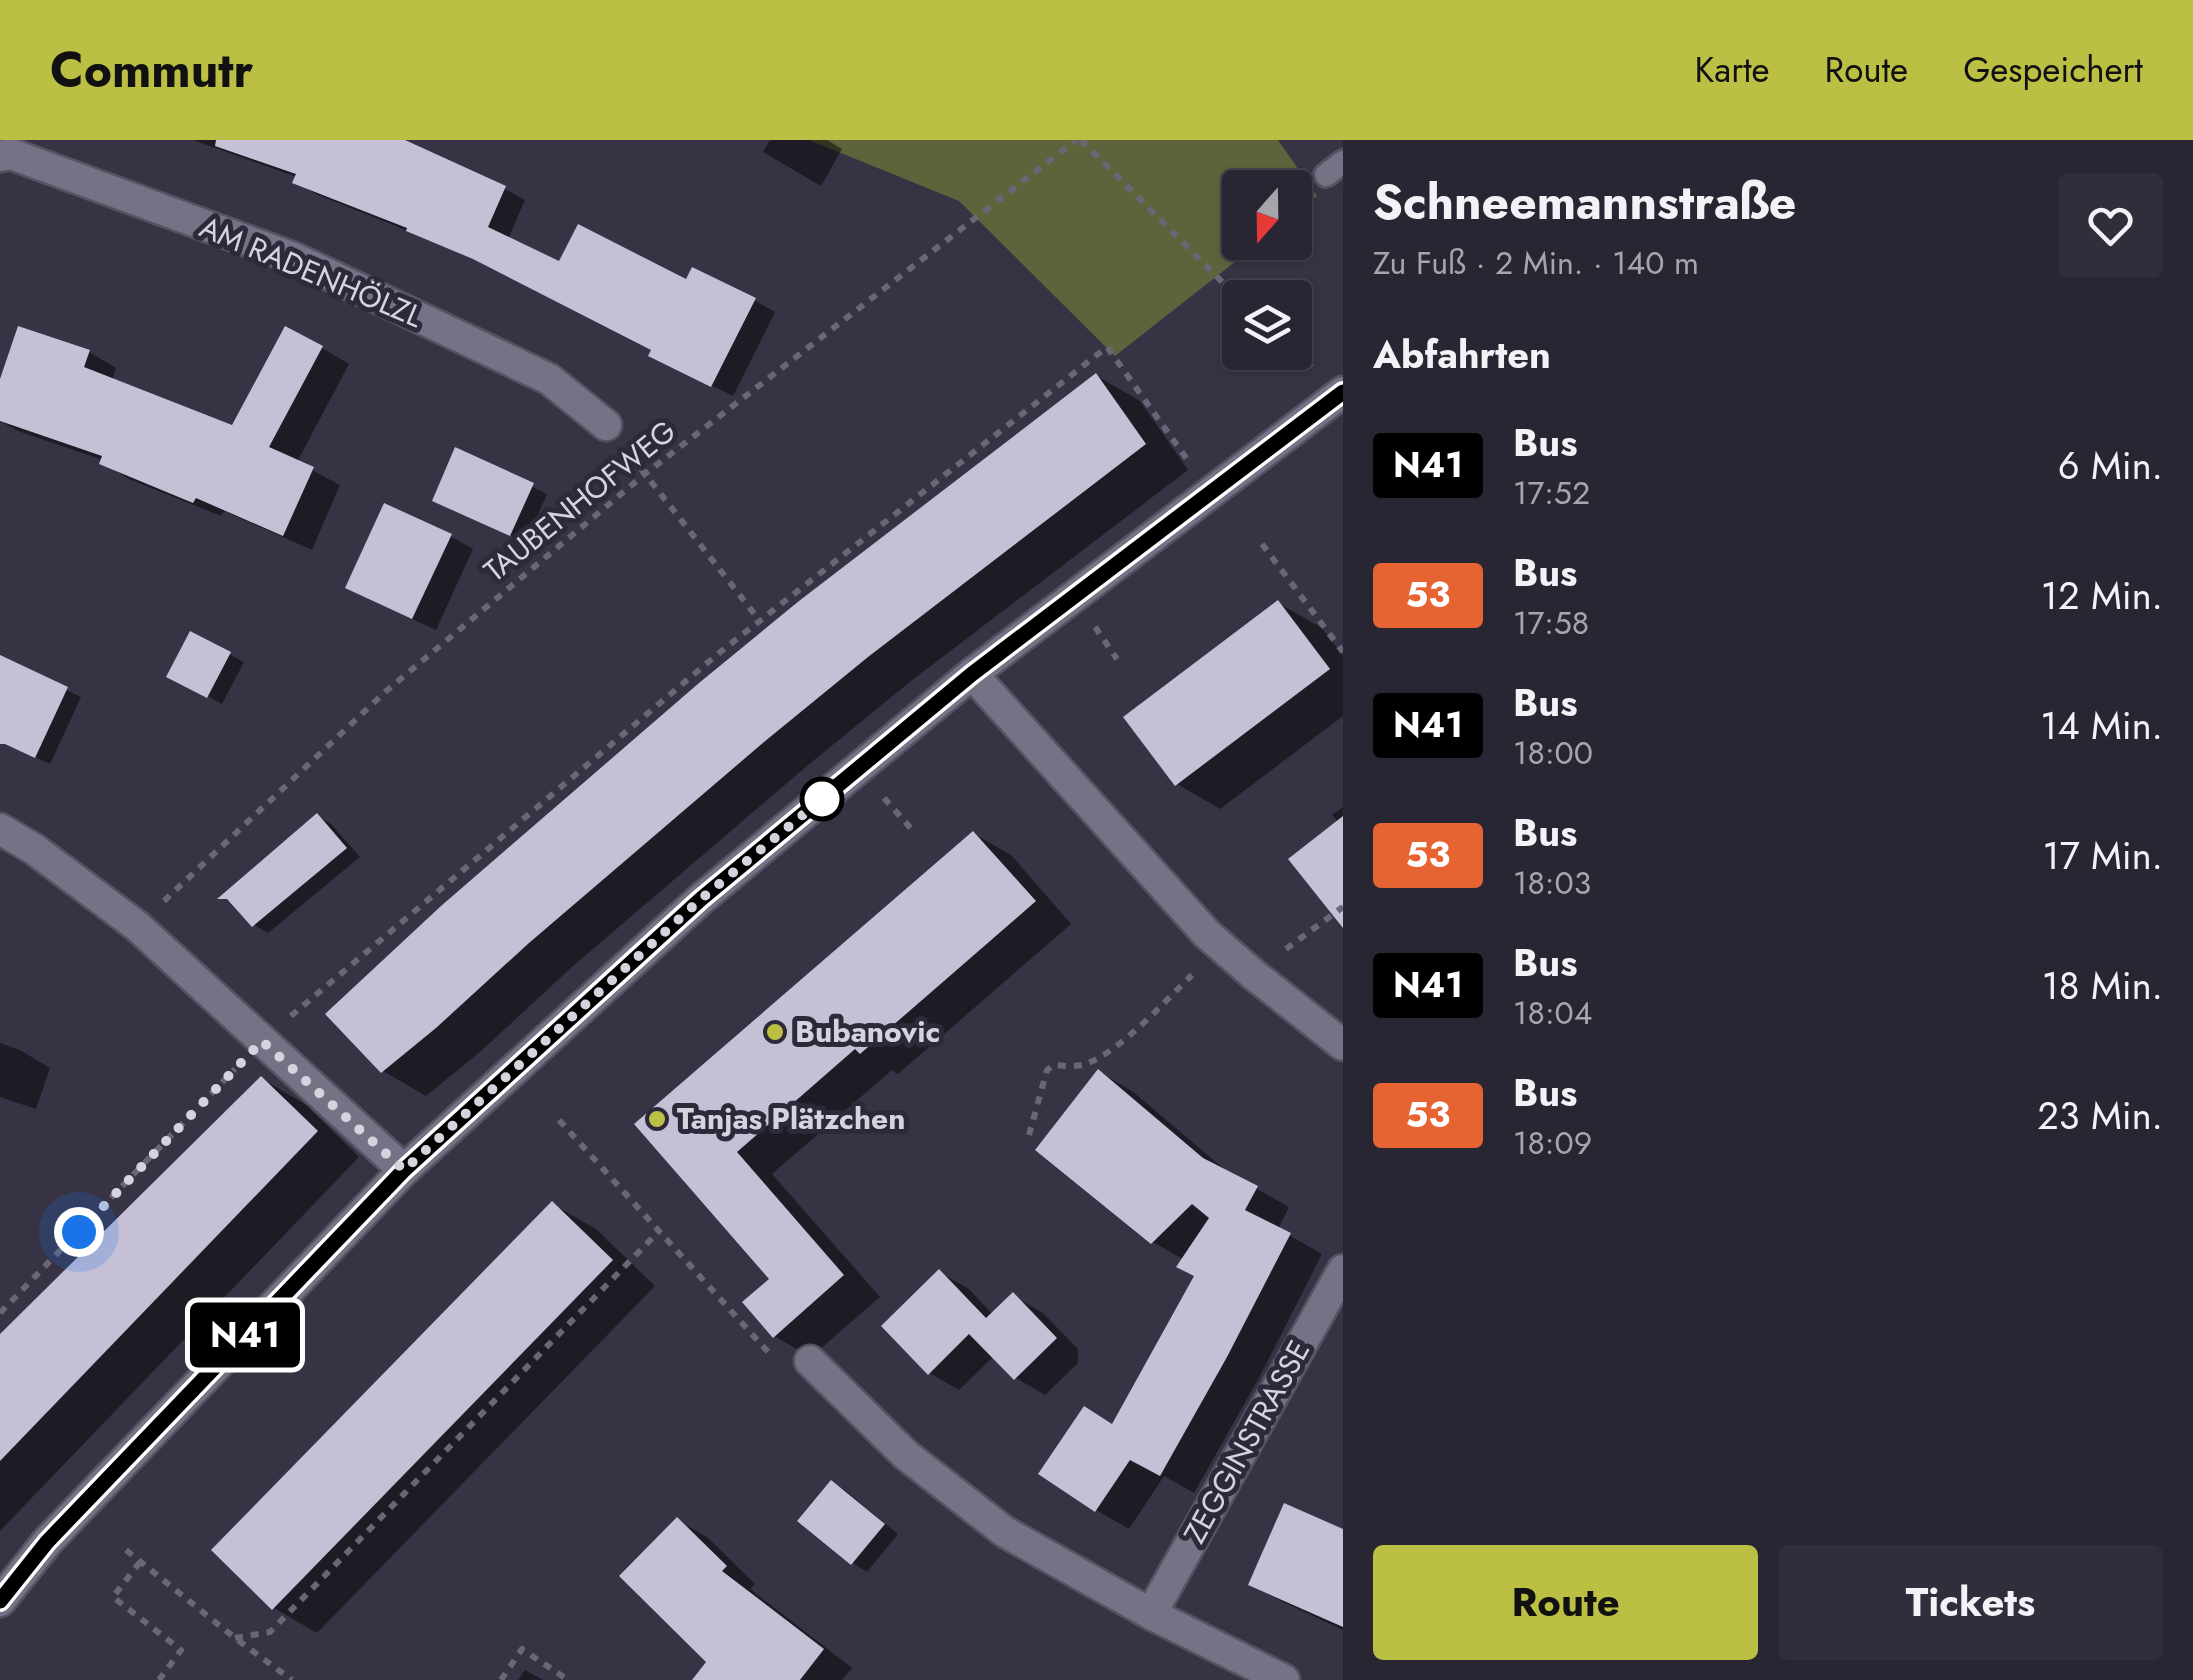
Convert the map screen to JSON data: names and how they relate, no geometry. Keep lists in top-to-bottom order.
{
  "streets": {
    "street": ["AM RADENHÖLZL", "ZEGGINSTRASSE"],
    "path": ["TAUBENHOFWEG"]
  },
  "places": ["Bubanovic", "Tanjas Plätzchen"],
  "lines": ["bus line N41"],
  "north": "bottom",
  "page": {
    "header": "Commutr",
    "nav": ["Karte", "Route", "Gespeichert"],
    "on_map": "N41",
    "heading": [
      ["Schneemannstraße", "Zu Fuß · 2 Min. · 140 m"],
      "Abfahrten"
    ],
    "list": [
      {
        "mark": "N41",
        "name": "Bus",
        "note": "17:52",
        "value": "6 Min."
      },
      {
        "mark": "53",
        "name": "Bus",
        "note": "17:58",
        "value": "12 Min."
      },
      {
        "mark": "N41",
        "name": "Bus",
        "note": "18:00",
        "value": "14 Min."
      },
      {
        "mark": "53",
        "name": "Bus",
        "note": "18:03",
        "value": "17 Min."
      },
      {
        "mark": "N41",
        "name": "Bus",
        "note": "18:04",
        "value": "18 Min."
      },
      {
        "mark": "53",
        "name": "Bus",
        "note": "18:09",
        "value": "23 Min."
      }
    ],
    "buttons": ["Route", "Tickets"]
  }
}
